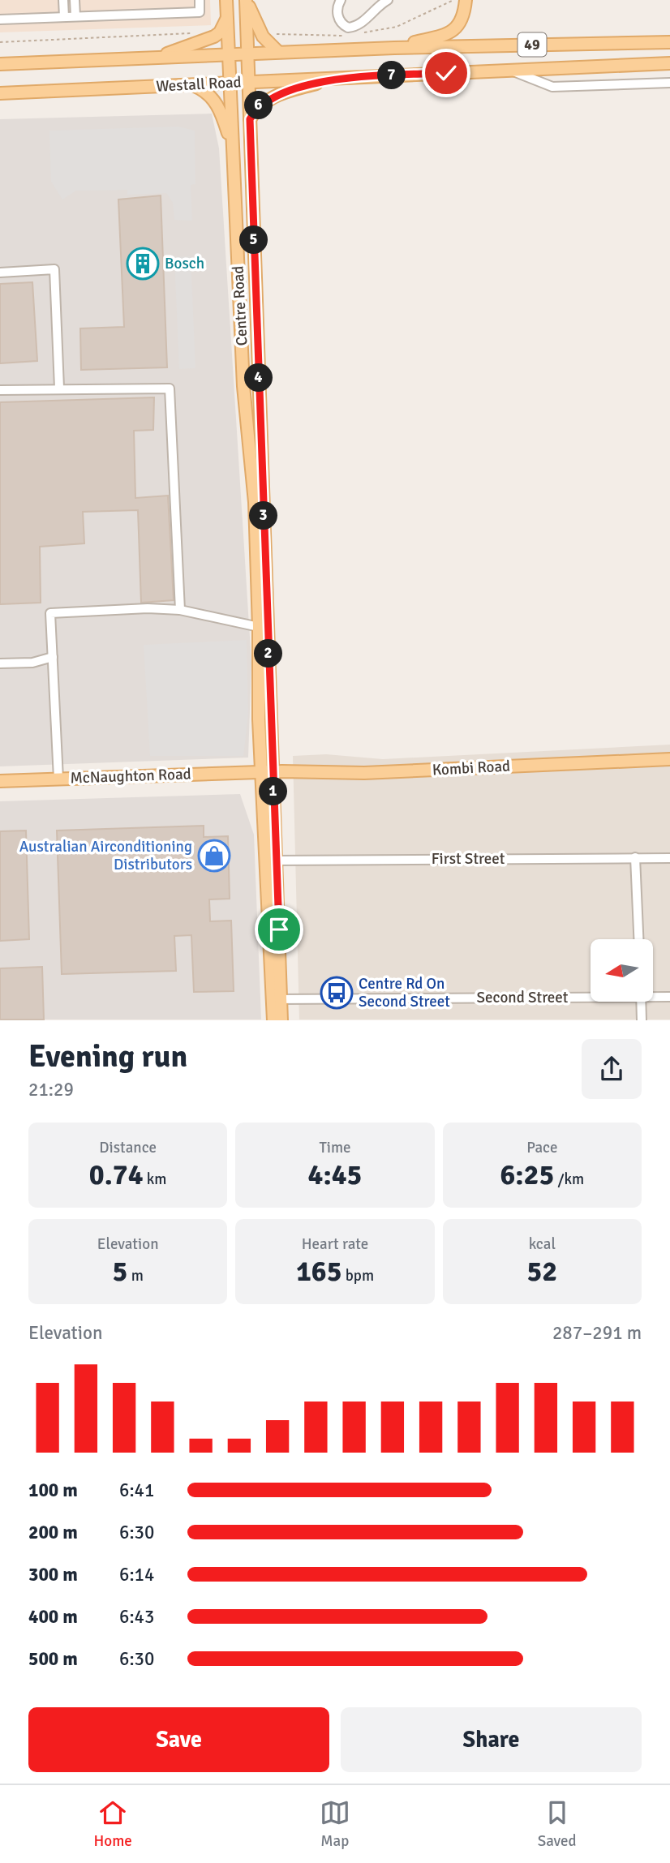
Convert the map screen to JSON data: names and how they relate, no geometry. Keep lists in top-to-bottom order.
{
  "streets": {
    "main road": [
      "49",
      "Westall Road",
      "Centre Road",
      "Kombi Road",
      "McNaughton Road"
    ],
    "street": ["First Street", "Second Street"]
  },
  "crossings": [
    ["Westall Road", "Centre Road"],
    ["Centre Road", "Kombi Road"],
    ["Centre Road", "McNaughton Road"],
    ["Centre Road", "First Street"],
    ["Centre Road", "Second Street"],
    ["Kombi Road", "McNaughton Road"]
  ],
  "places": {
    "building": ["Bosch"],
    "shop": ["Australian Airconditioning Distributors"],
    "bus stop": ["Centre Rd On Second Street"]
  },
  "north": "left",
  "page": {
    "pins": [
      "7",
      "6",
      "5",
      "4",
      "3",
      "2",
      "1"
    ],
    "heading": ["Evening run", "21:29"],
    "stats": [
      ["Distance", "0.74 km"],
      ["Time", "4:45"],
      ["Pace", "6:25 /km"],
      ["Elevation", "5 m"],
      ["Heart rate", "165 bpm"],
      ["kcal", "52"]
    ],
    "chart": ["Elevation", "287–291 m"],
    "list": [
      {
        "name": "100 m",
        "note": "6:41"
      },
      {
        "name": "200 m",
        "note": "6:30"
      },
      {
        "name": "300 m",
        "note": "6:14"
      },
      {
        "name": "400 m",
        "note": "6:43"
      },
      {
        "name": "500 m",
        "note": "6:30"
      }
    ],
    "buttons": ["Save", "Share"],
    "tabs": ["Home", "Map", "Saved"]
  }
}
